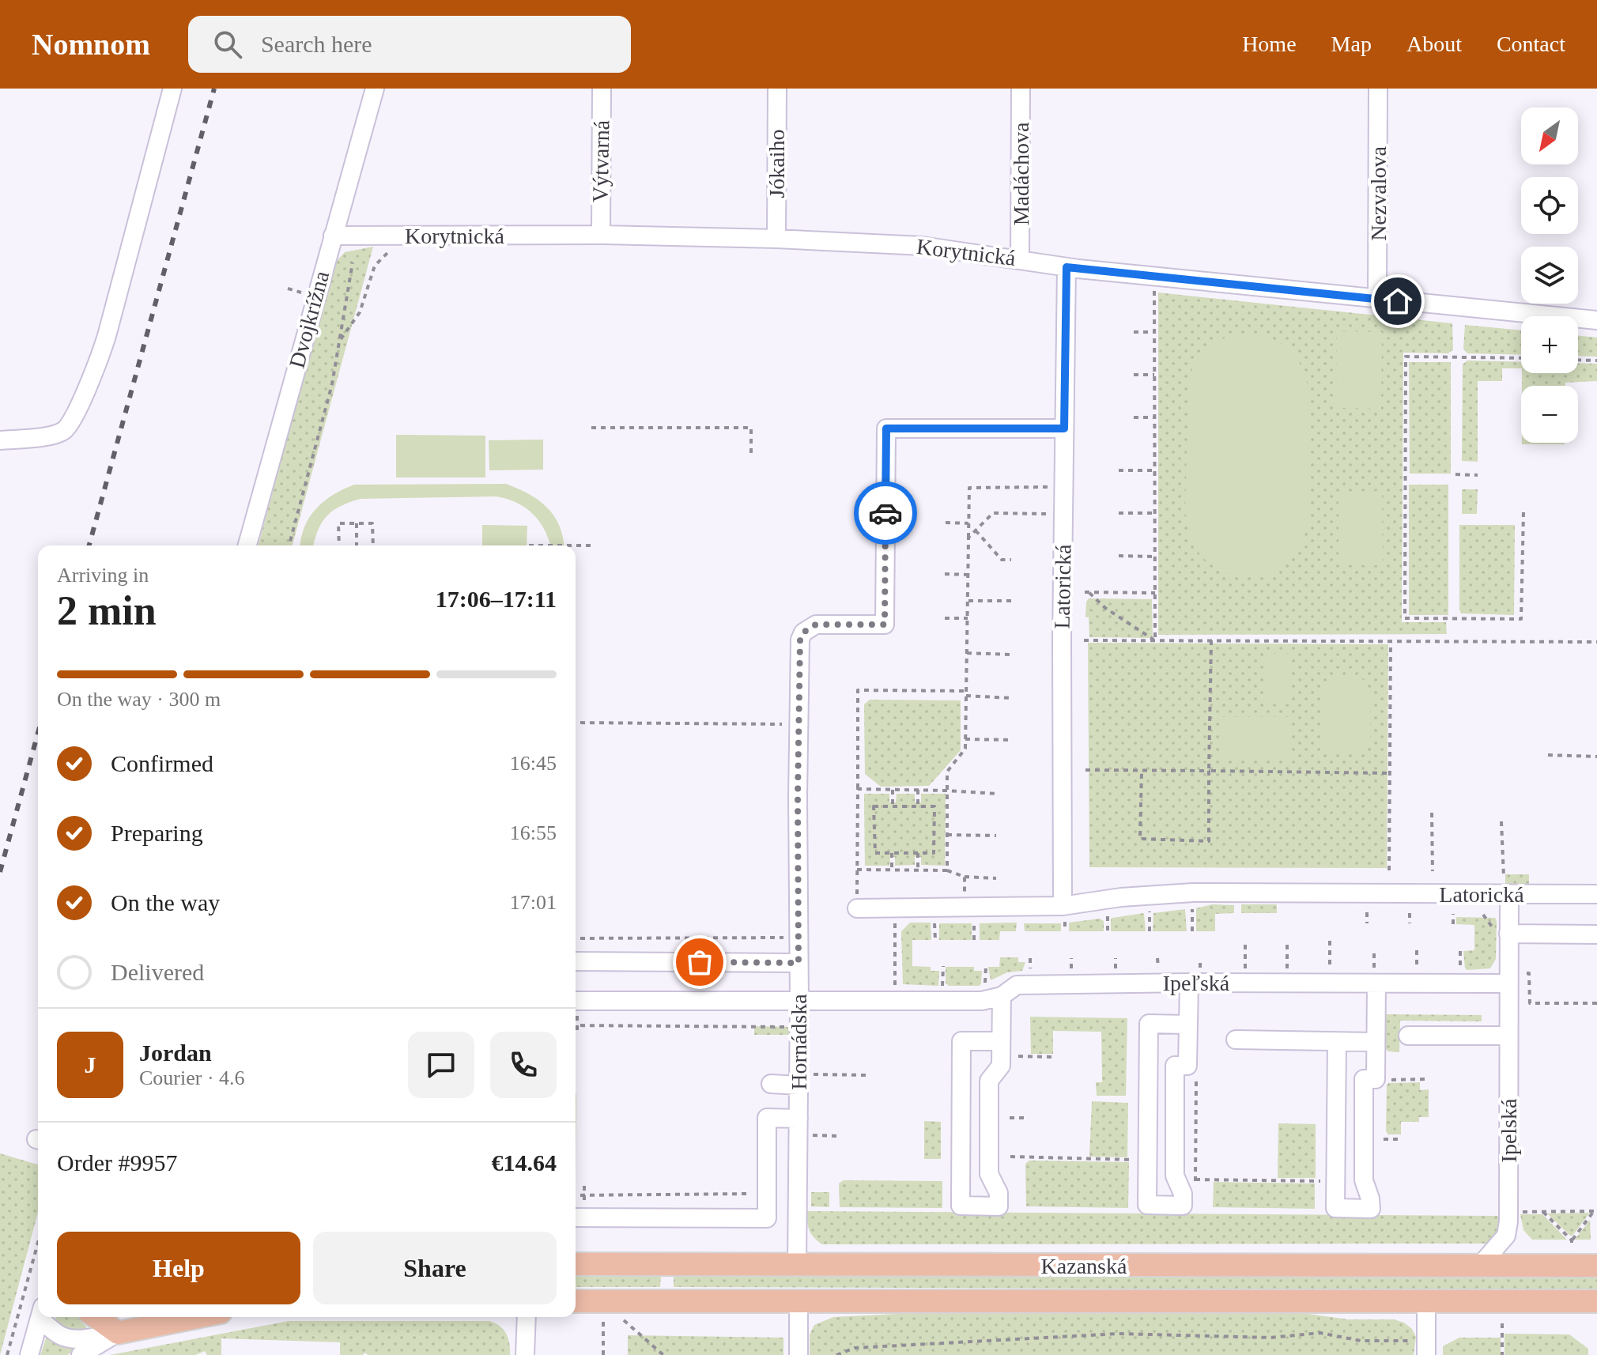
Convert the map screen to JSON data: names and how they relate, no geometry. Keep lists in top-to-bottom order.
{
  "streets": {
    "main road": ["Kazanská"],
    "street": [
      "Výtvarná",
      "Jókaiho",
      "Madáchova",
      "Nezvalova",
      "Korytnická",
      "Dvojkrížna",
      "Latorická",
      "Ipeľská",
      "Hornádska",
      "Ipelská"
    ]
  },
  "crossings": [
    ["Výtvarná", "Korytnická"],
    ["Jókaiho", "Korytnická"],
    ["Madáchova", "Korytnická"],
    ["Nezvalova", "Korytnická"],
    ["Korytnická", "Dvojkrížna"],
    ["Korytnická", "Latorická"],
    ["Latorická", "Hornádska"],
    ["Ipeľská", "Hornádska"],
    ["Ipeľská", "Ipelská"],
    ["Hornádska", "Kazanská"],
    ["Ipelská", "Kazanská"]
  ],
  "north": "bottom left",
  "page": {
    "header": "Nomnom",
    "search": "Search here",
    "nav": [
      "Home",
      "Map",
      "About",
      "Contact"
    ],
    "map_buttons": ["+", "−"],
    "heading": ["2 min", "Arriving in", "17:06–17:11"],
    "panel": [
      "Jordan",
      "Courier · 4.6",
      "Order #9957",
      "€14.64"
    ],
    "bar": "On the way · 300 m",
    "list": [
      ["Confirmed", "16:45"],
      ["Preparing", "16:55"],
      ["On the way", "17:01"],
      "Delivered"
    ],
    "round": "J",
    "buttons": ["Help", "Share"]
  }
}
